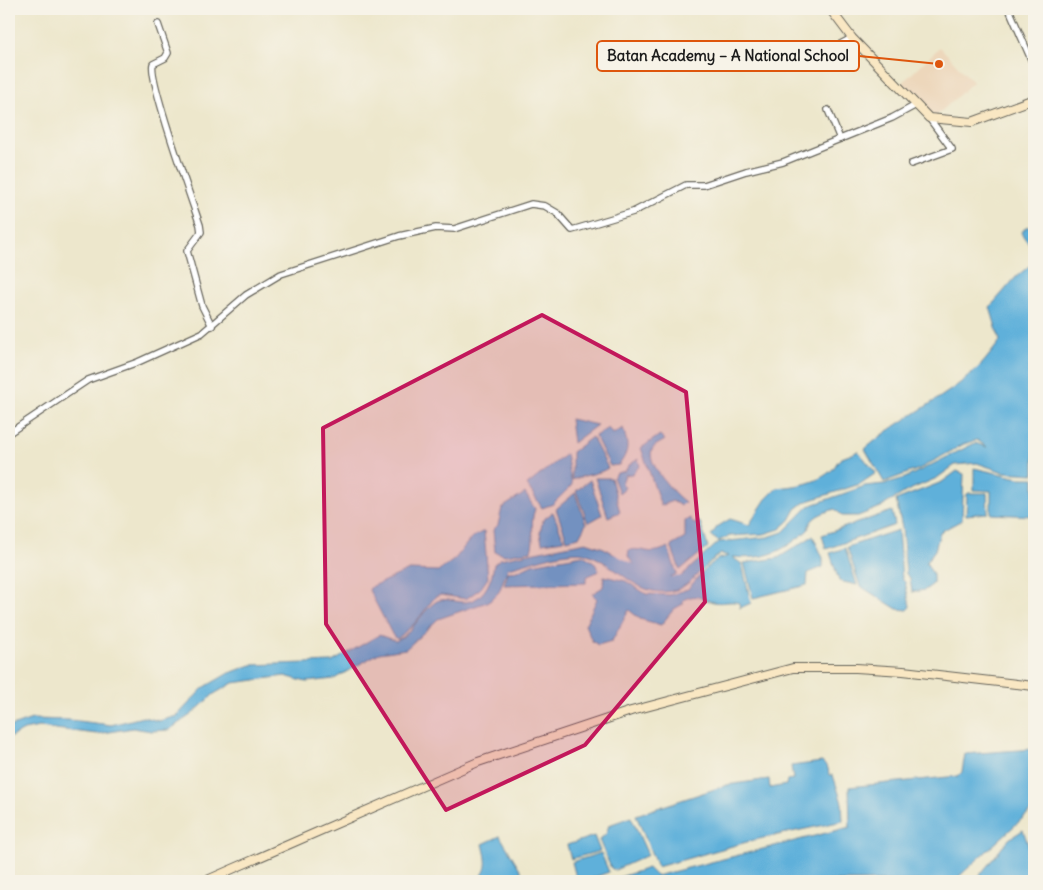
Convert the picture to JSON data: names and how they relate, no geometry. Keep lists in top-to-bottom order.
{
  "places": ["Batan Academy – A National School"]
}
